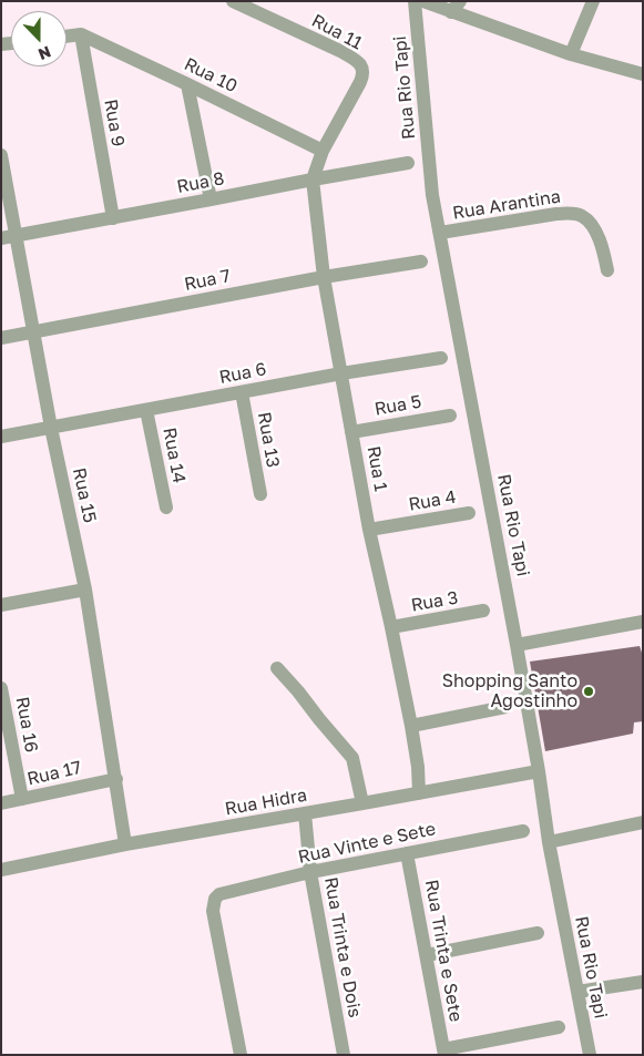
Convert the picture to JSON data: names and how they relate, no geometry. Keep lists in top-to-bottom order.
{
  "streets": {
    "street": [
      "Rua 11",
      "Rua 10",
      "Rua Rio Tapi",
      "Rua 9",
      "Rua 8",
      "Rua Arantina",
      "Rua 7",
      "Rua 6",
      "Rua 5",
      "Rua 13",
      "Rua 14",
      "Rua 1",
      "Rua 15",
      "Rua 4",
      "Rua 3",
      "Rua 16",
      "Rua 17",
      "Rua Hidra",
      "Rua Vinte e Sete",
      "Rua Trinta e Dois",
      "Rua Trinta e Sete"
    ]
  },
  "crossings": [
    ["Rua 11", "Rua 1"],
    ["Rua 10", "Rua 9"],
    ["Rua 10", "Rua 1"],
    ["Rua Rio Tapi", "Rua Arantina"],
    ["Rua Rio Tapi", "Rua Hidra"],
    ["Rua 9", "Rua 8"],
    ["Rua 8", "Rua 1"],
    ["Rua 8", "Rua 15"],
    ["Rua 7", "Rua 1"],
    ["Rua 7", "Rua 15"],
    ["Rua 6", "Rua 13"],
    ["Rua 6", "Rua 14"],
    ["Rua 6", "Rua 1"],
    ["Rua 6", "Rua 15"],
    ["Rua 5", "Rua 1"],
    ["Rua 1", "Rua 4"],
    ["Rua 1", "Rua 3"],
    ["Rua 1", "Rua Hidra"],
    ["Rua 15", "Rua 17"],
    ["Rua 15", "Rua Hidra"],
    ["Rua 16", "Rua 17"],
    ["Rua Hidra", "Rua Trinta e Dois"],
    ["Rua Vinte e Sete", "Rua Trinta e Dois"],
    ["Rua Vinte e Sete", "Rua Trinta e Sete"]
  ],
  "places": ["Shopping Santo Agostinho"],
  "north": "bottom"
}
